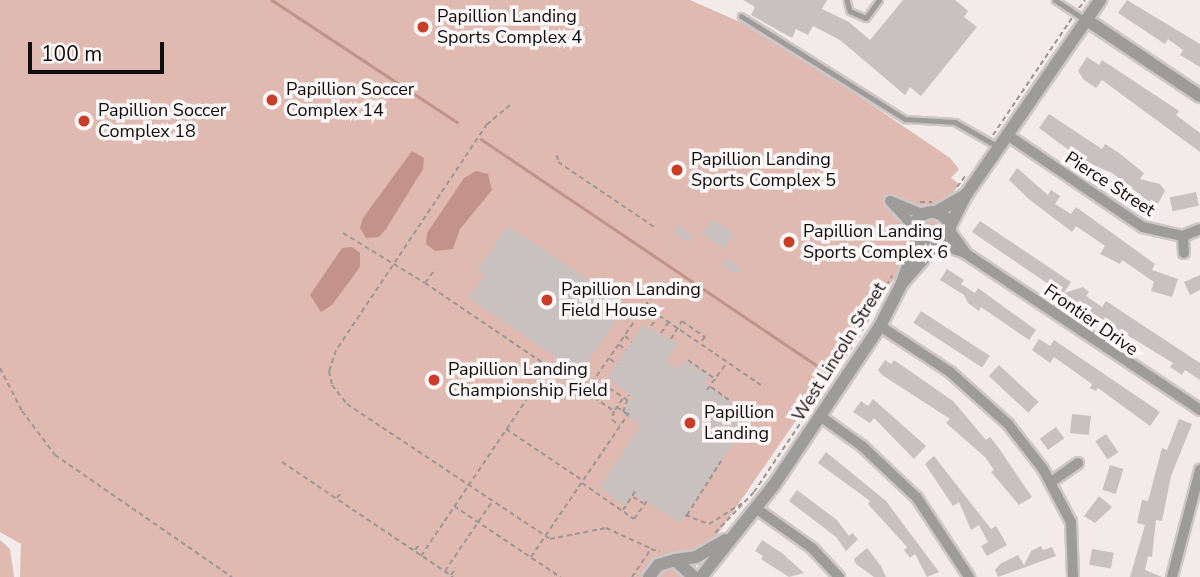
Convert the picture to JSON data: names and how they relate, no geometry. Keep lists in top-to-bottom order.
{
  "streets": {
    "street": ["Pierce Street", "Frontier Drive", "West Lincoln Street"]
  },
  "crossings": [
    ["Frontier Drive", "West Lincoln Street"]
  ],
  "places": [
    "Papillion Landing Sports Complex 4",
    "Papillion Soccer Complex 14",
    "Papillion Soccer Complex 18",
    "Papillion Landing Sports Complex 5",
    "Papillion Landing Sports Complex 6",
    "Papillion Landing Field House",
    "Papillion Landing Championship Field",
    "Papillion Landing"
  ],
  "scale_bar": "100 m"
}
